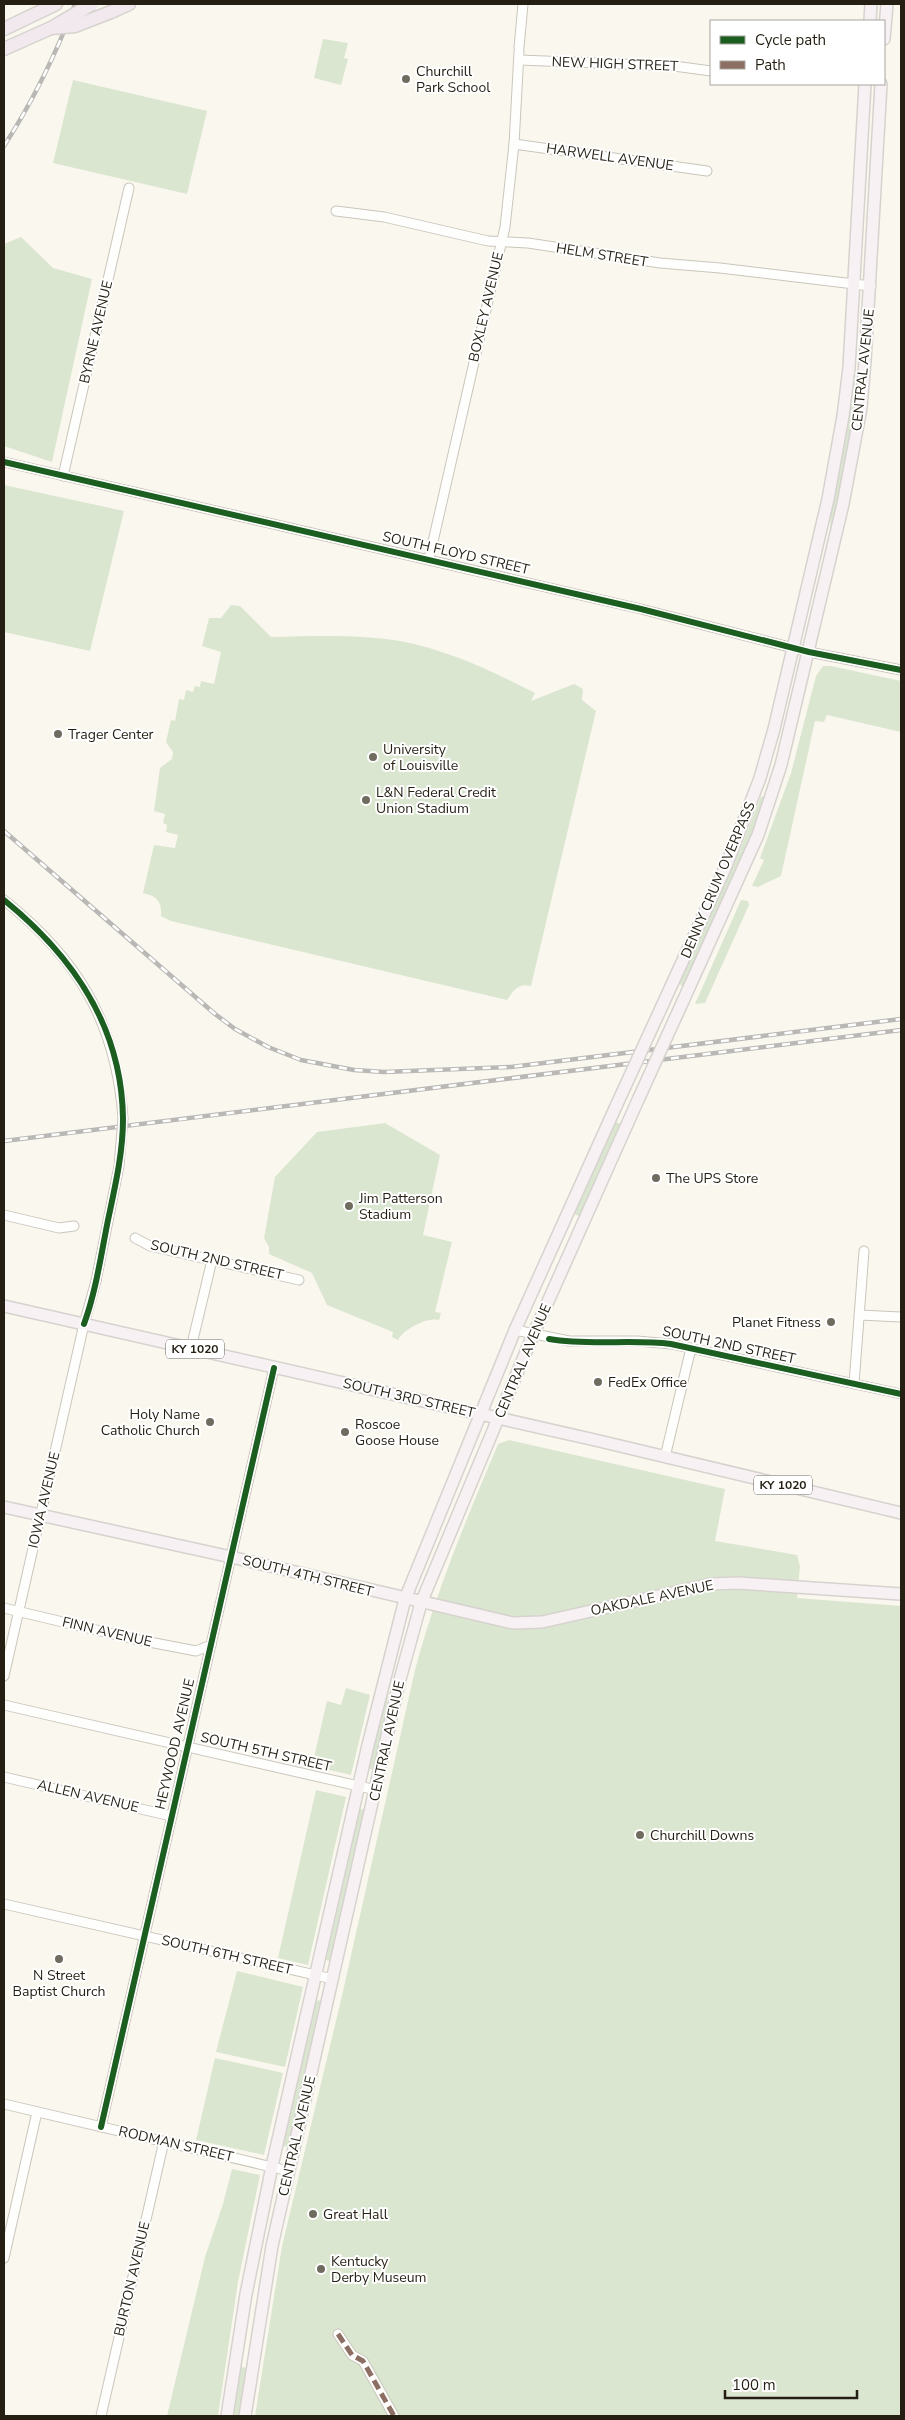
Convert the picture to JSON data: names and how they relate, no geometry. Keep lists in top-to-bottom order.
{
  "streets": {
    "main road": [
      "CENTRAL AVENUE",
      "DENNY CRUM OVERPASS",
      "KY 1020",
      "SOUTH 3RD STREET",
      "SOUTH 4TH STREET",
      "OAKDALE AVENUE"
    ],
    "street": [
      "NEW HIGH STREET",
      "HARWELL AVENUE",
      "HELM STREET",
      "BOXLEY AVENUE",
      "BYRNE AVENUE",
      "SOUTH FLOYD STREET",
      "SOUTH 2ND STREET",
      "IOWA AVENUE",
      "FINN AVENUE",
      "HEYWOOD AVENUE",
      "SOUTH 5TH STREET",
      "ALLEN AVENUE",
      "SOUTH 6TH STREET",
      "RODMAN STREET",
      "BURTON AVENUE"
    ]
  },
  "crossings": [
    ["NEW HIGH STREET", "BOXLEY AVENUE"],
    ["HARWELL AVENUE", "BOXLEY AVENUE"],
    ["HELM STREET", "BOXLEY AVENUE"],
    ["HELM STREET", "CENTRAL AVENUE"],
    ["BOXLEY AVENUE", "SOUTH FLOYD STREET"],
    ["BYRNE AVENUE", "SOUTH FLOYD STREET"],
    ["CENTRAL AVENUE", "SOUTH FLOYD STREET"],
    ["CENTRAL AVENUE", "DENNY CRUM OVERPASS"],
    ["CENTRAL AVENUE", "SOUTH 2ND STREET"],
    ["CENTRAL AVENUE", "SOUTH 3RD STREET"],
    ["CENTRAL AVENUE", "SOUTH 4TH STREET"],
    ["CENTRAL AVENUE", "SOUTH 5TH STREET"],
    ["CENTRAL AVENUE", "SOUTH 6TH STREET"],
    ["CENTRAL AVENUE", "RODMAN STREET"],
    ["SOUTH FLOYD STREET", "DENNY CRUM OVERPASS"],
    ["SOUTH 3RD STREET", "IOWA AVENUE"],
    ["SOUTH 3RD STREET", "HEYWOOD AVENUE"],
    ["IOWA AVENUE", "SOUTH 4TH STREET"],
    ["IOWA AVENUE", "FINN AVENUE"],
    ["SOUTH 4TH STREET", "OAKDALE AVENUE"],
    ["SOUTH 4TH STREET", "HEYWOOD AVENUE"],
    ["FINN AVENUE", "HEYWOOD AVENUE"],
    ["HEYWOOD AVENUE", "SOUTH 5TH STREET"],
    ["HEYWOOD AVENUE", "ALLEN AVENUE"],
    ["HEYWOOD AVENUE", "SOUTH 6TH STREET"],
    ["HEYWOOD AVENUE", "RODMAN STREET"],
    ["RODMAN STREET", "BURTON AVENUE"]
  ],
  "places": [
    "Churchill Park School",
    "Trager Center",
    "University of Louisville",
    "L&N Federal Credit Union Stadium",
    "The UPS Store",
    "Jim Patterson Stadium",
    "Planet Fitness",
    "FedEx Office",
    "Holy Name Catholic Church",
    "Roscoe Goose House",
    "Churchill Downs",
    "N Street Baptist Church",
    "Great Hall",
    "Kentucky Derby Museum"
  ],
  "legend": ["Cycle path", "Path"],
  "scale_bar": "100 m"
}
